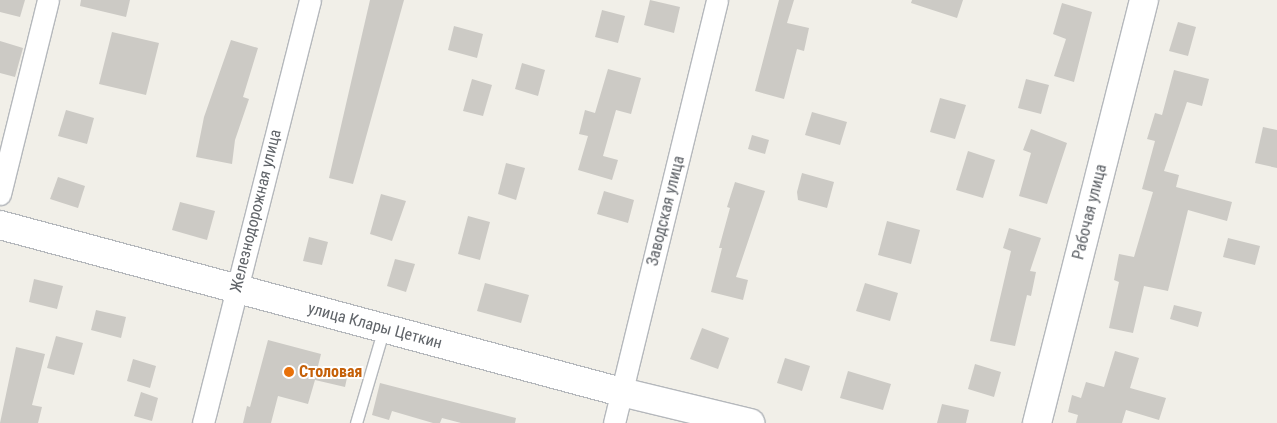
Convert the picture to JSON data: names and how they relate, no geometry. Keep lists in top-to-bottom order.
{
  "streets": {
    "street": [
      "Железнодорожная улица",
      "Заводская улица",
      "Рабочая улица",
      "улица Клары Цеткин"
    ]
  },
  "crossings": [
    ["Железнодорожная улица", "улица Клары Цеткин"],
    ["Заводская улица", "улица Клары Цеткин"]
  ],
  "places": ["Столовая"]
}
